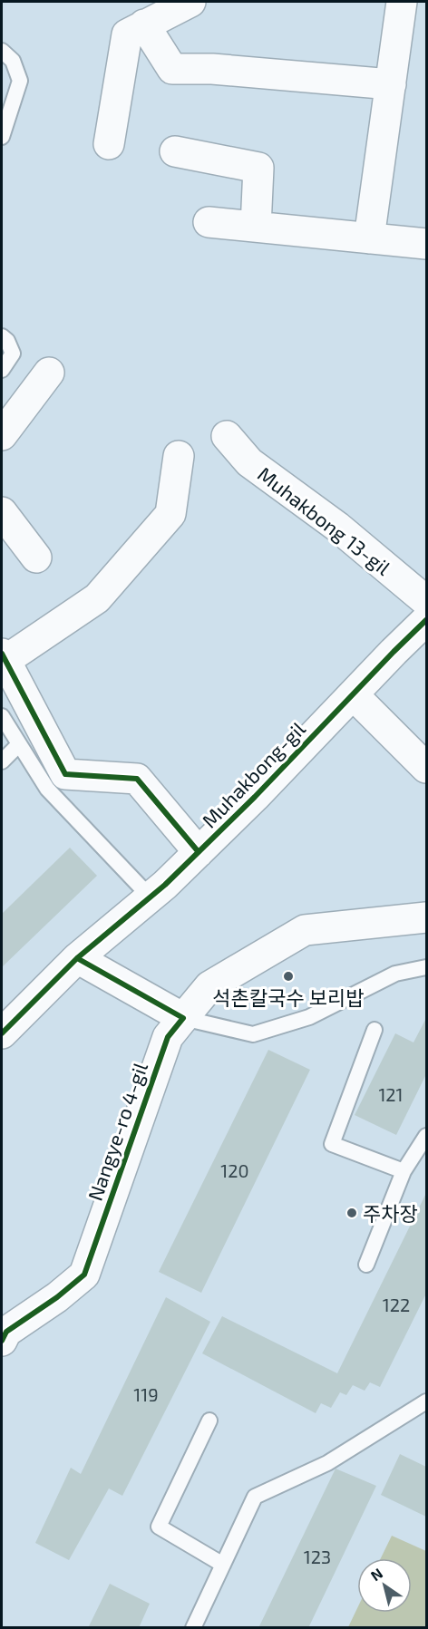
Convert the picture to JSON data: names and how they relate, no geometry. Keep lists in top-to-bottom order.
{
  "streets": {
    "street": ["Muhakbong 13-gil", "Muhakbong-gil", "Nangye-ro 4-gil"]
  },
  "places": ["석촌칼국수 보리밥", "주차장"],
  "house_numbers": [
    "121",
    "120",
    "122",
    "119",
    "123"
  ],
  "north": "top left"
}
